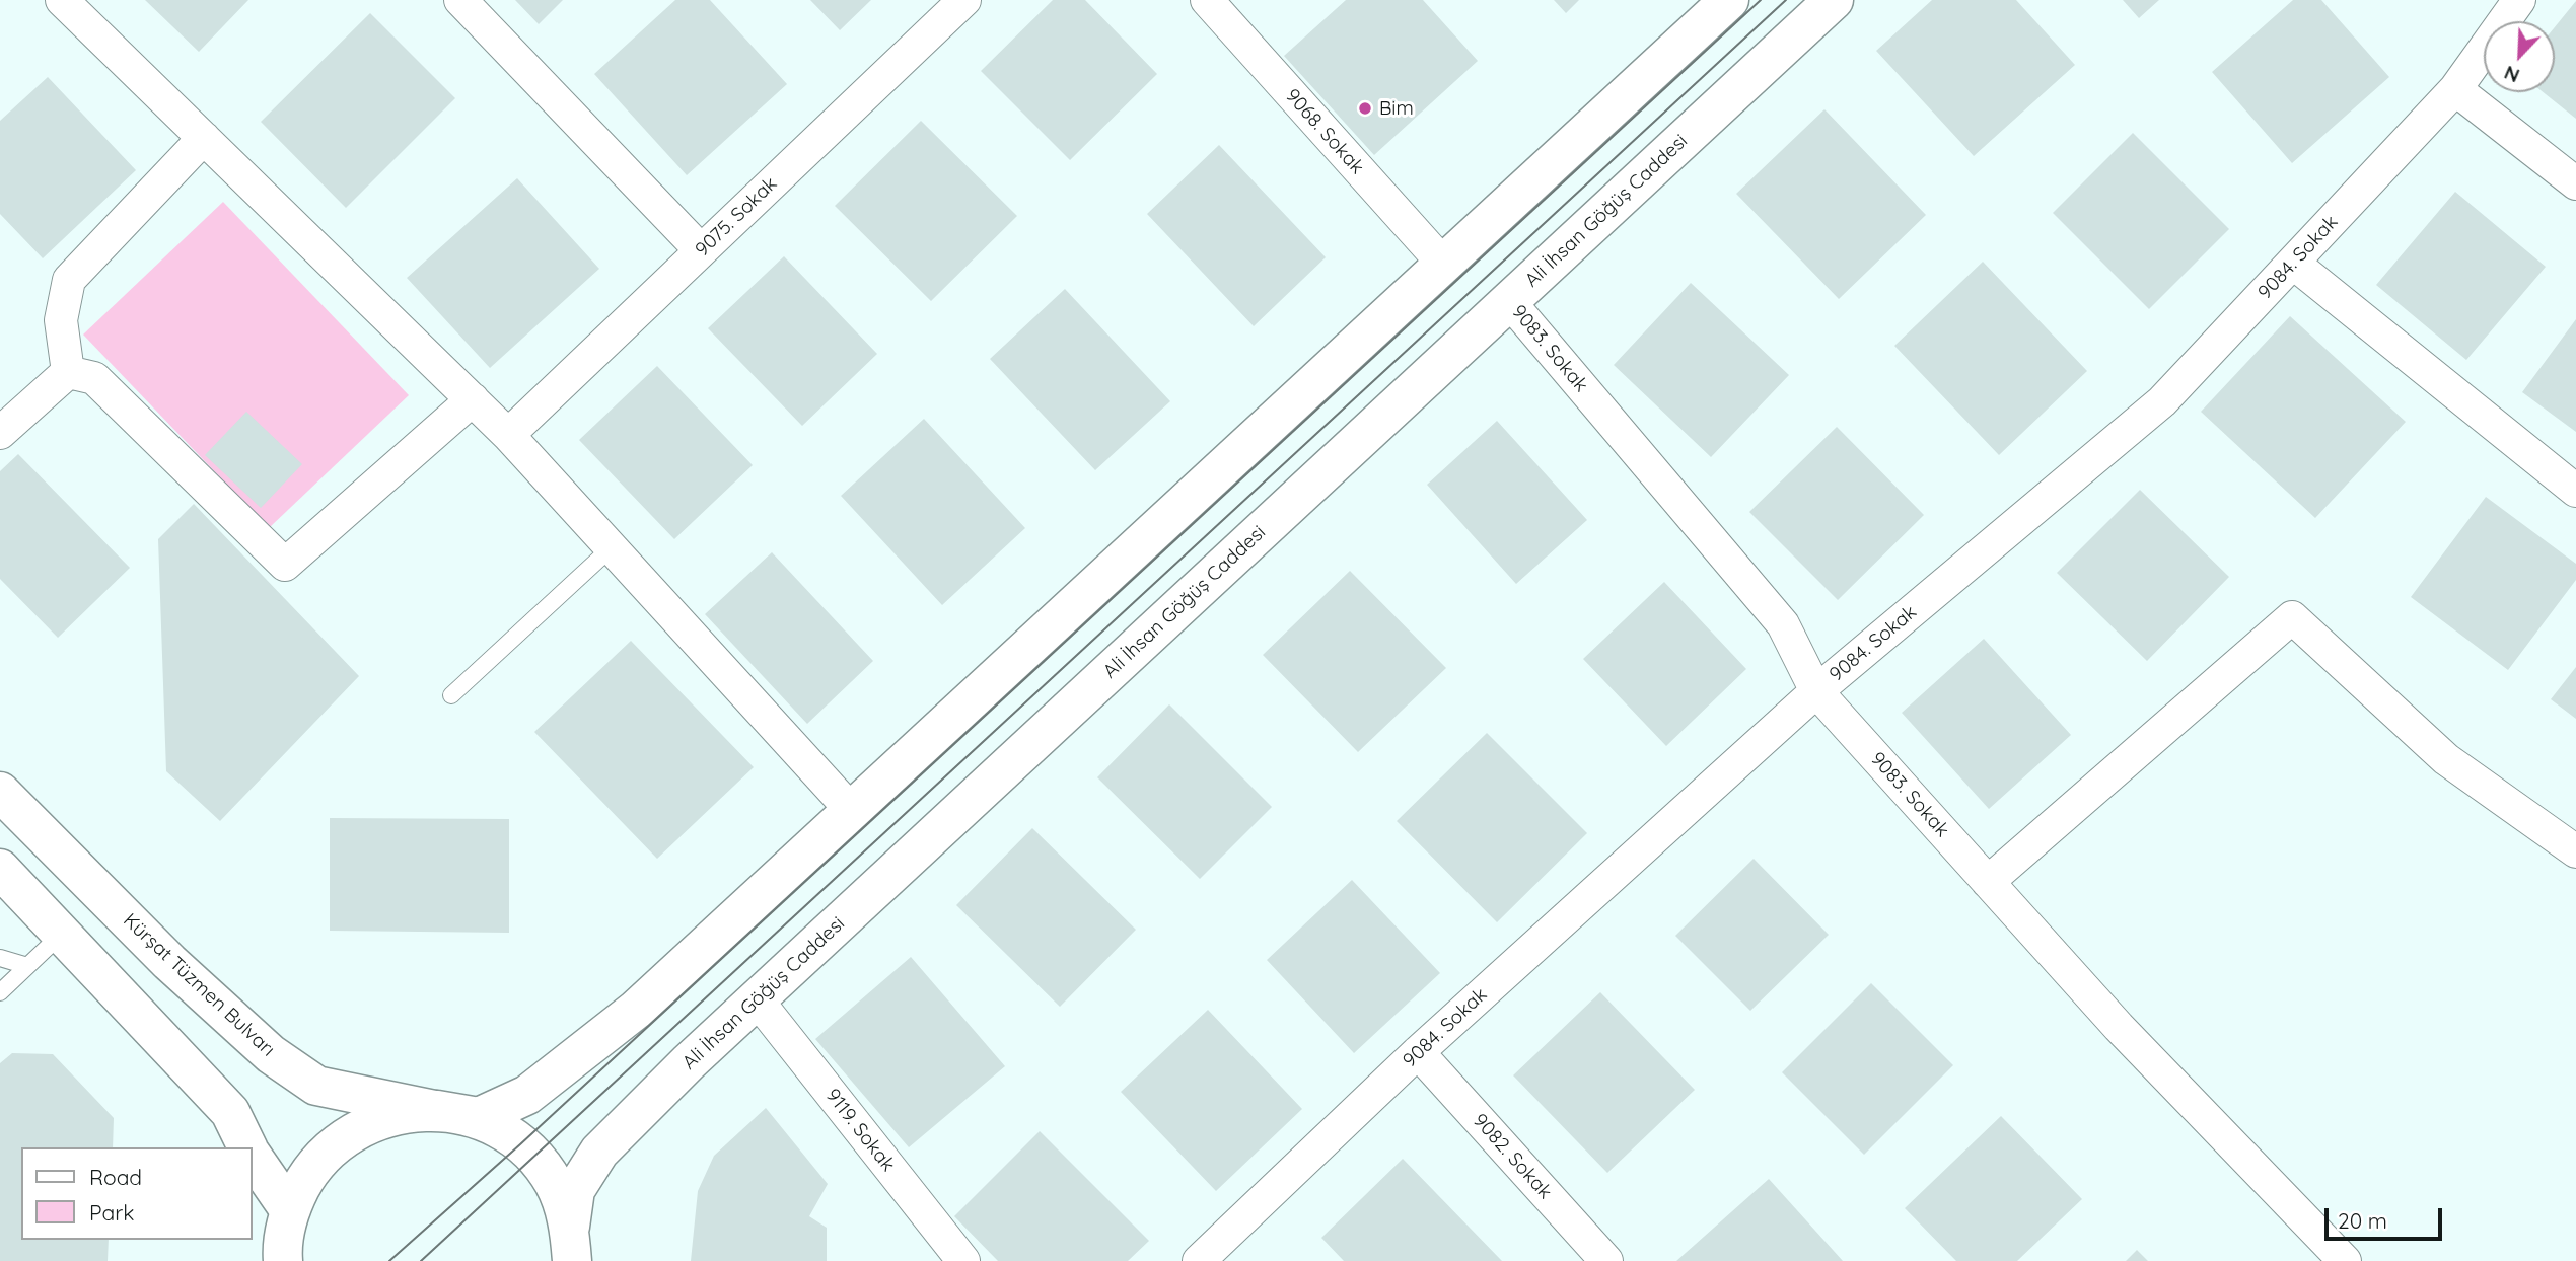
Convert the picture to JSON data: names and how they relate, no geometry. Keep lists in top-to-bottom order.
{
  "streets": {
    "main road": ["Ali İhsan Göğüş Caddesi", "Kürşat Tüzmen Bulvarı"],
    "street": [
      "9068. Sokak",
      "9075. Sokak",
      "9084. Sokak",
      "9083. Sokak",
      "9119. Sokak",
      "9082. Sokak"
    ]
  },
  "crossings": [
    ["Ali İhsan Göğüş Caddesi", "9083. Sokak"],
    ["Ali İhsan Göğüş Caddesi", "9119. Sokak"],
    ["9084. Sokak", "9083. Sokak"],
    ["9084. Sokak", "9082. Sokak"]
  ],
  "places": ["Bim"],
  "legend": ["Road", "Park"],
  "scale_bar": "20 m",
  "north": "bottom left"
}
